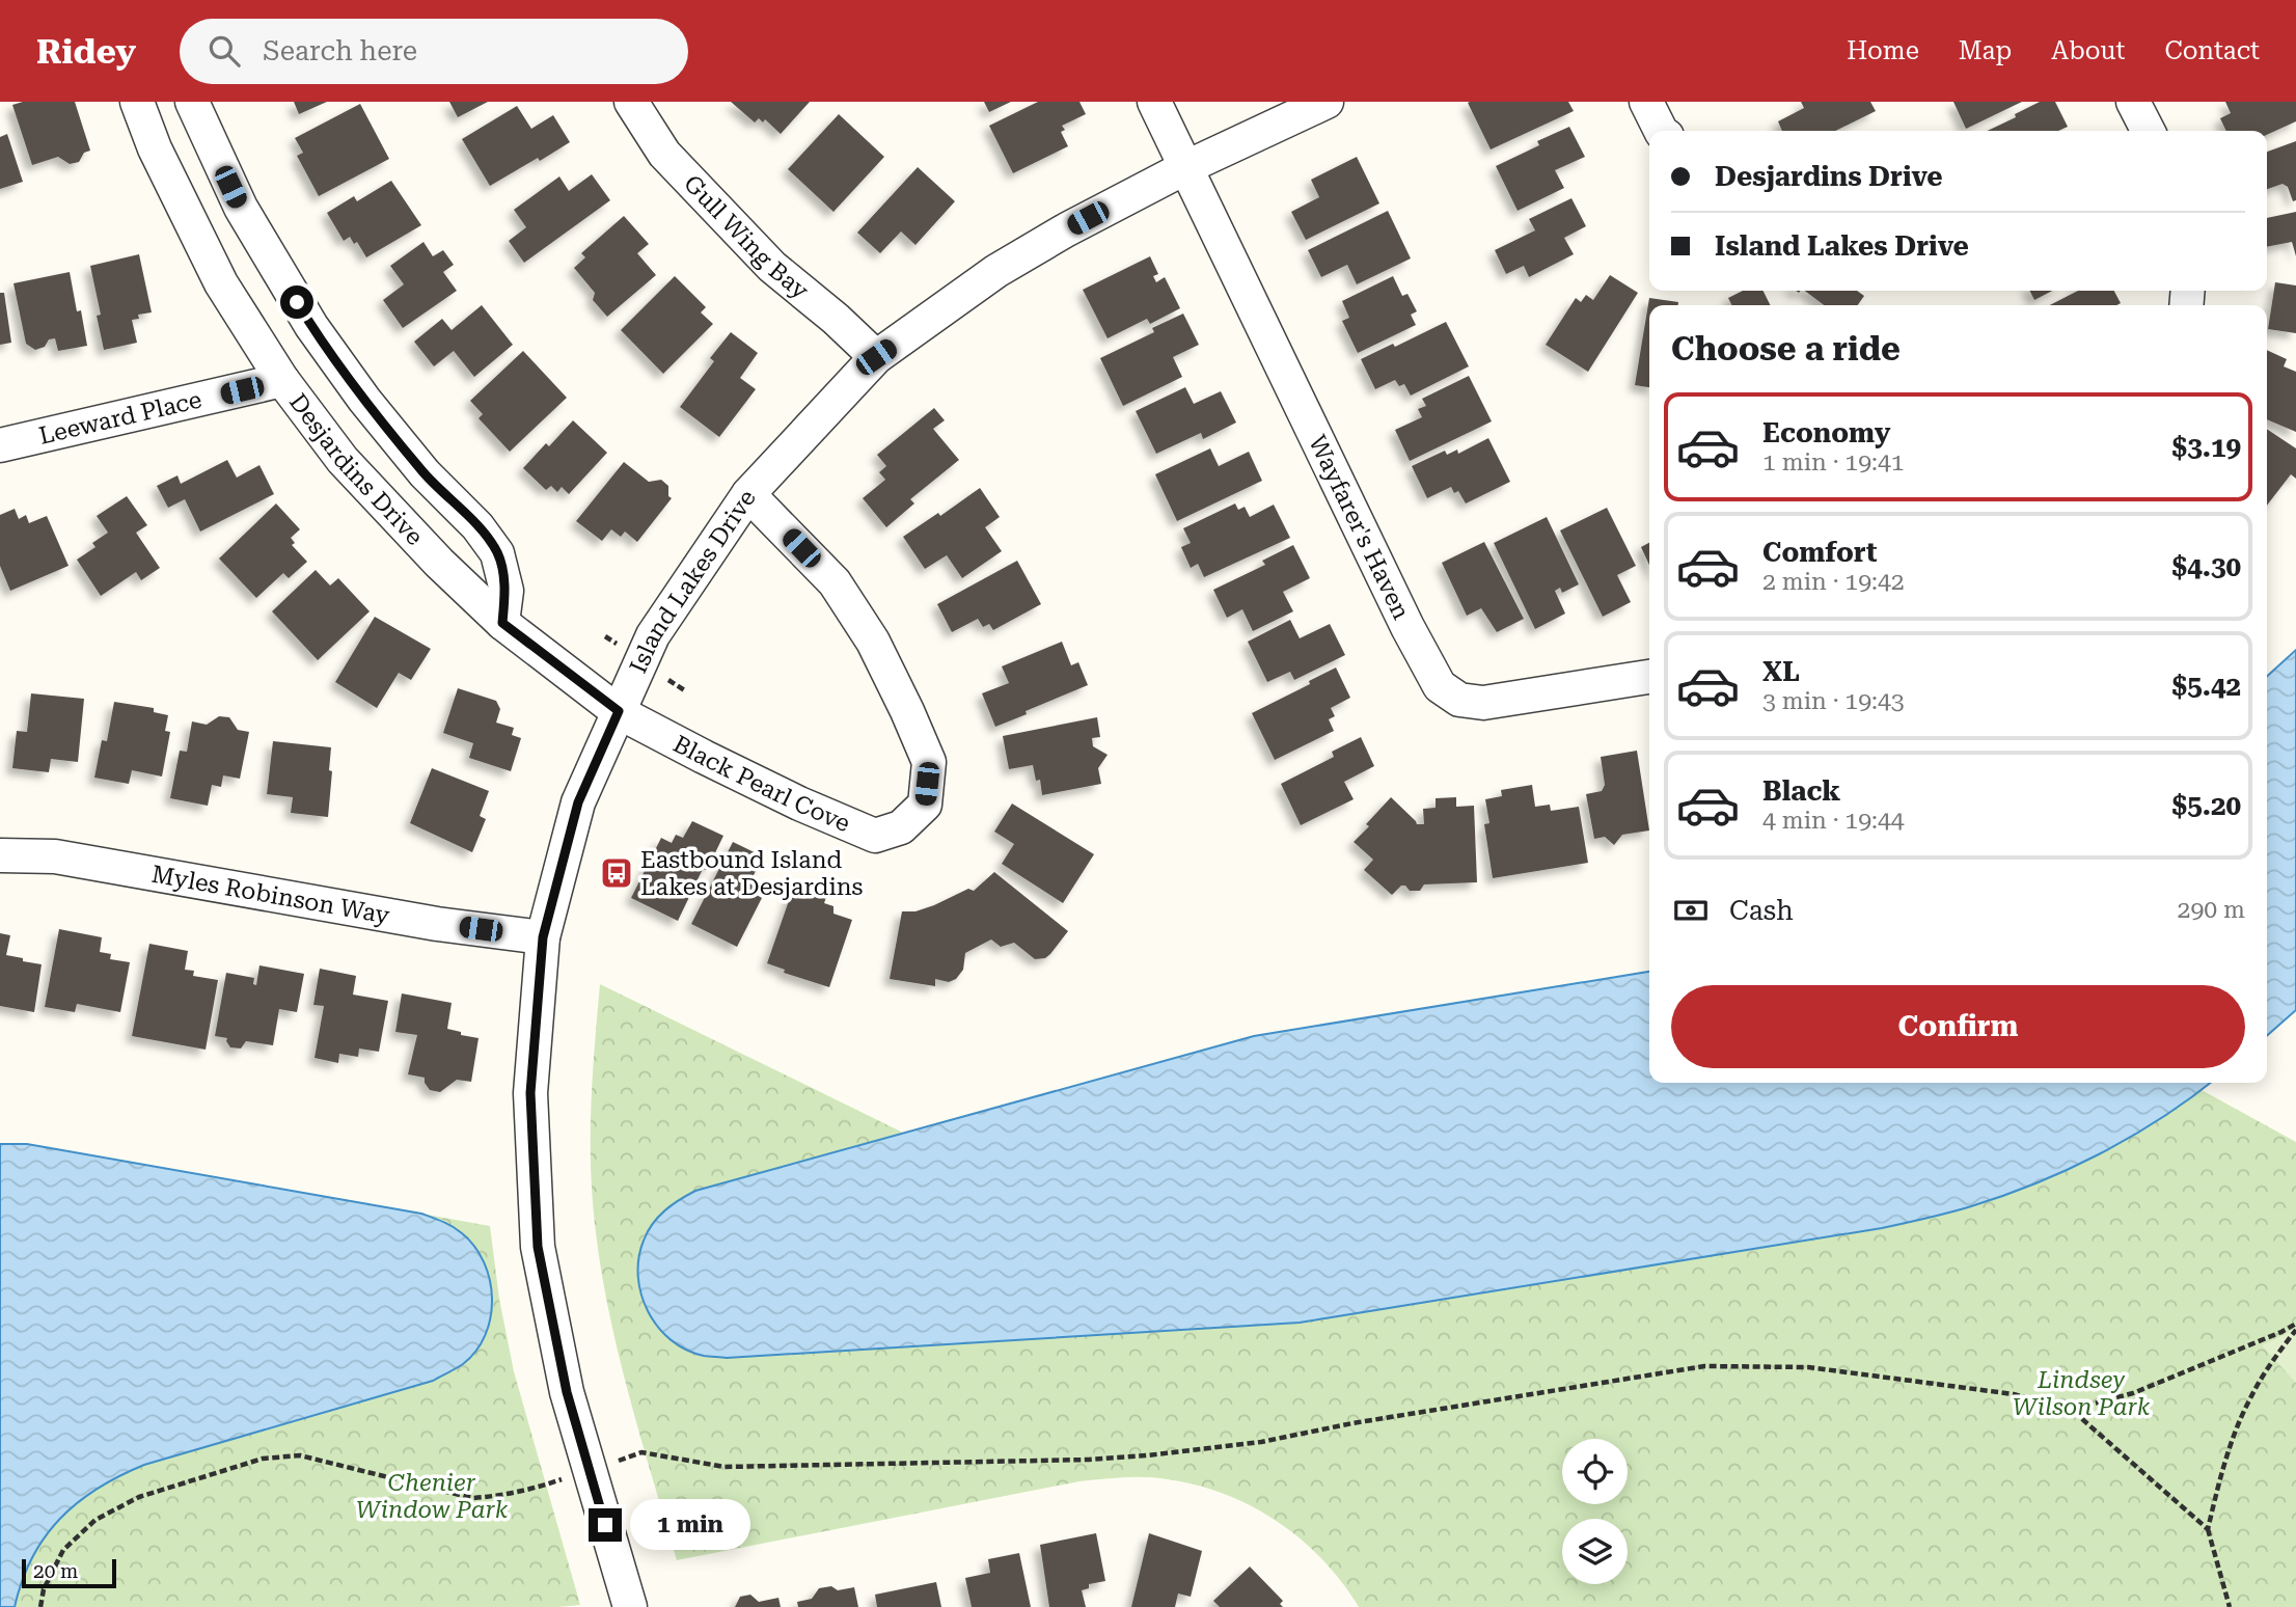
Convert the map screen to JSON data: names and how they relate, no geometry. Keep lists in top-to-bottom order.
{
  "streets": {
    "street": [
      "Gull Wing Bay",
      "Leeward Place",
      "Desjardins Drive",
      "Wayfarer's Haven",
      "Island Lakes Drive",
      "Black Pearl Cove",
      "Myles Robinson Way"
    ]
  },
  "crossings": [
    ["Gull Wing Bay", "Island Lakes Drive"],
    ["Leeward Place", "Desjardins Drive"],
    ["Desjardins Drive", "Island Lakes Drive"],
    ["Desjardins Drive", "Black Pearl Cove"],
    ["Wayfarer's Haven", "Island Lakes Drive"],
    ["Island Lakes Drive", "Black Pearl Cove"],
    ["Island Lakes Drive", "Myles Robinson Way"]
  ],
  "parks": ["Lindsey Wilson Park", "Chenier Window Park"],
  "places": {
    "bus stop": ["Eastbound Island Lakes at Desjardins"]
  },
  "scale_bar": "20 m",
  "page": {
    "header": "Ridey",
    "search": "Search here",
    "nav": [
      "Home",
      "Map",
      "About",
      "Contact"
    ],
    "banner": ["Desjardins Drive", "Island Lakes Drive"],
    "heading": "Choose a ride",
    "list": [
      {
        "name": "Economy",
        "note": "1 min · 19:41",
        "value": "$3.19"
      },
      {
        "name": "Comfort",
        "note": "2 min · 19:42",
        "value": "$4.30"
      },
      {
        "name": "XL",
        "note": "3 min · 19:43",
        "value": "$5.42"
      },
      {
        "name": "Black",
        "note": "4 min · 19:44",
        "value": "$5.20"
      }
    ],
    "pay": ["Cash", "290 m"],
    "buttons": "Confirm",
    "bubble": "1 min",
    "scale": "20 m"
  }
}
